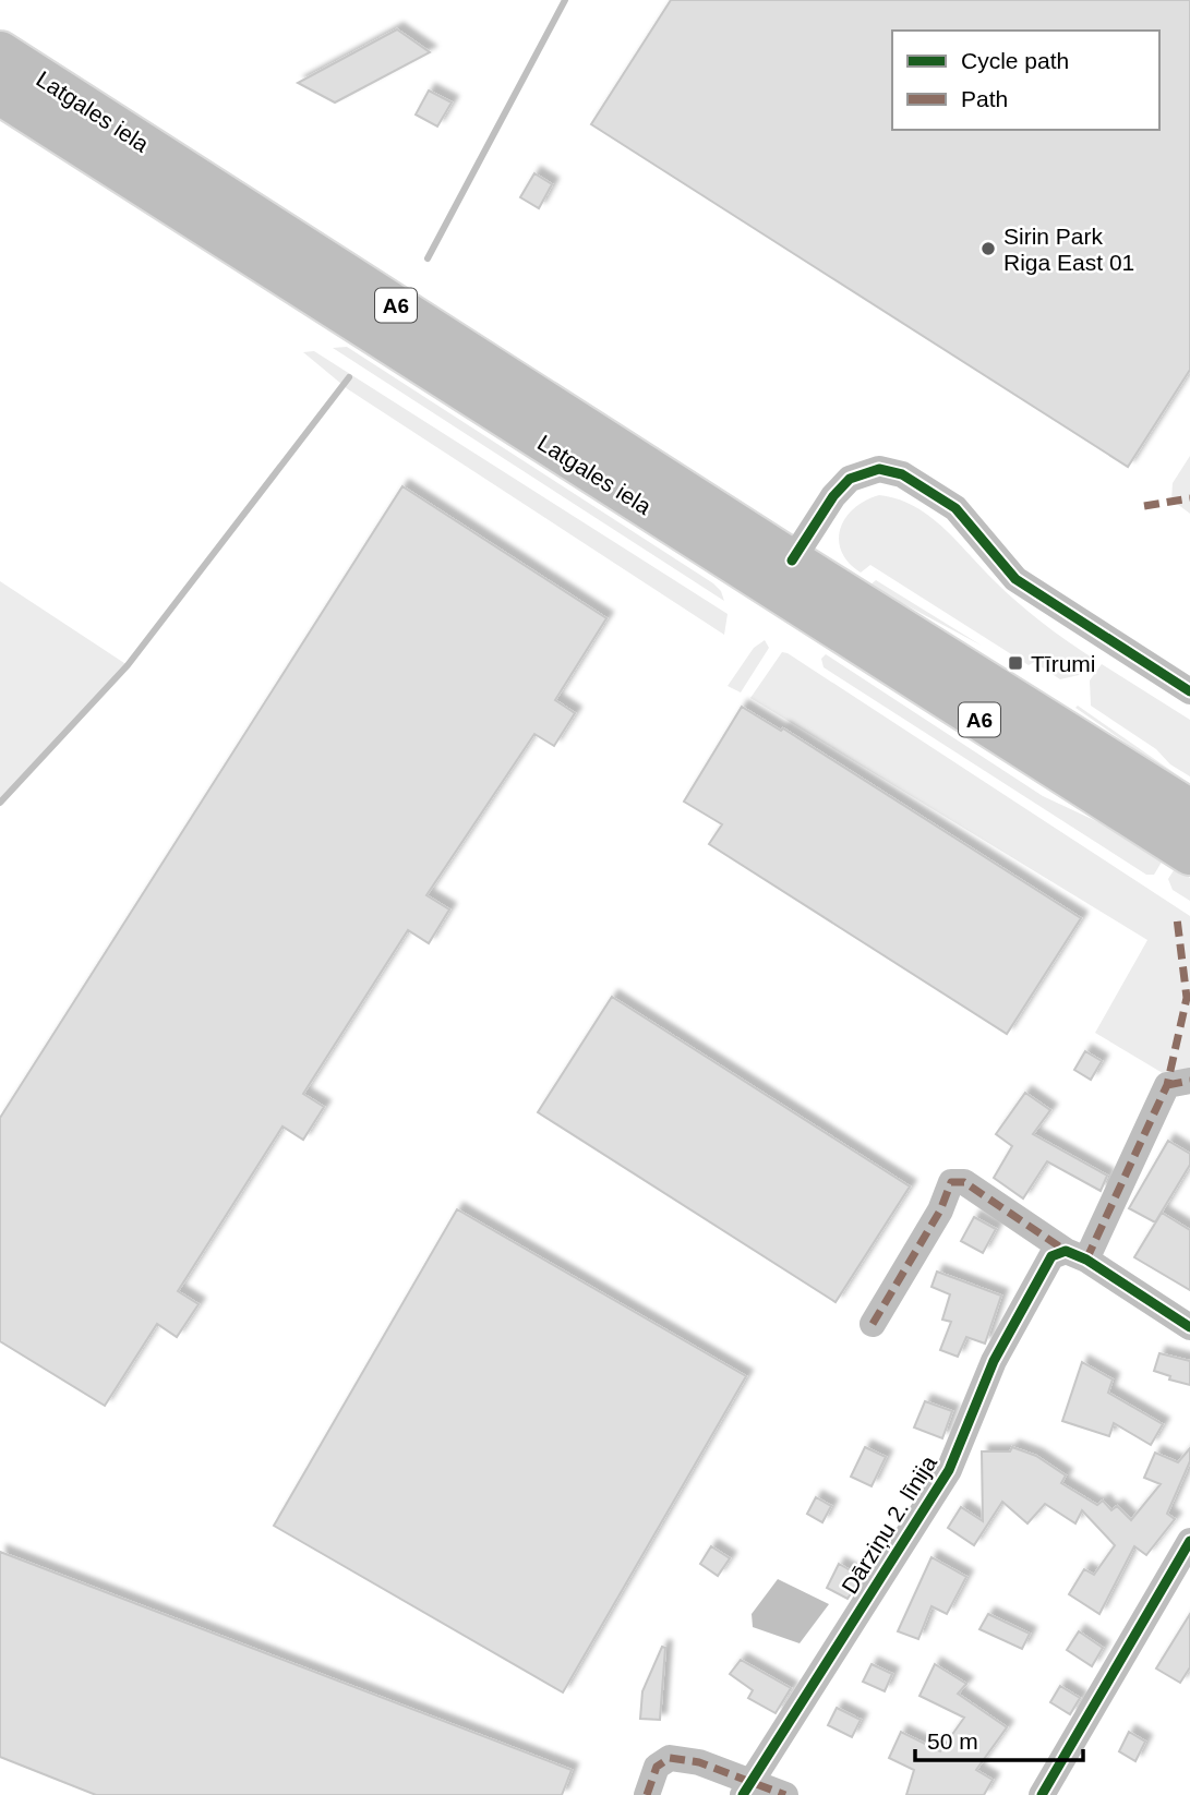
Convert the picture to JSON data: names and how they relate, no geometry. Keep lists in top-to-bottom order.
{
  "streets": {
    "highway": ["Latgales iela", "A6"],
    "street": ["Dārziņu 2. līnija"]
  },
  "places": {
    "other": ["Sirin Park Riga East 01"],
    "transit": ["Tīrumi"]
  },
  "legend": ["Cycle path", "Path"],
  "scale_bar": "50 m"
}
